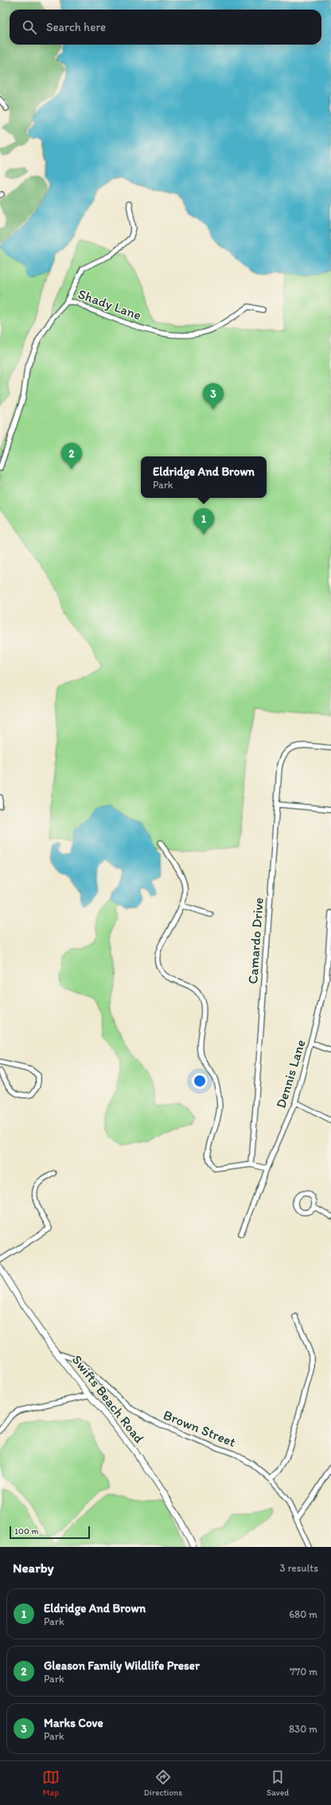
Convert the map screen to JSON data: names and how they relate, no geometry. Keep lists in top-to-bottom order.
{
  "streets": {
    "street": [
      "Shady Lane",
      "Camardo Drive",
      "Dennis Lane",
      "Swifts Beach Road",
      "Brown Street"
    ]
  },
  "crossings": [
    ["Swifts Beach Road", "Brown Street"]
  ],
  "scale_bar": "100 m",
  "page": {
    "search": "Search here",
    "pins": ["3", "2", "1"],
    "popup": ["Eldridge And Brown", "Park"],
    "scale": "100 m",
    "heading": ["Nearby", "3 results"],
    "list": [
      {
        "mark": "1",
        "name": "Eldridge And Brown",
        "note": "Park",
        "value": "680 m"
      },
      {
        "mark": "2",
        "name": "Gleason Family Wildlife Preser",
        "note": "Park",
        "value": "770 m"
      },
      {
        "mark": "3",
        "name": "Marks Cove",
        "note": "Park",
        "value": "830 m"
      }
    ],
    "nav": ["Map", "Directions", "Saved"]
  }
}
